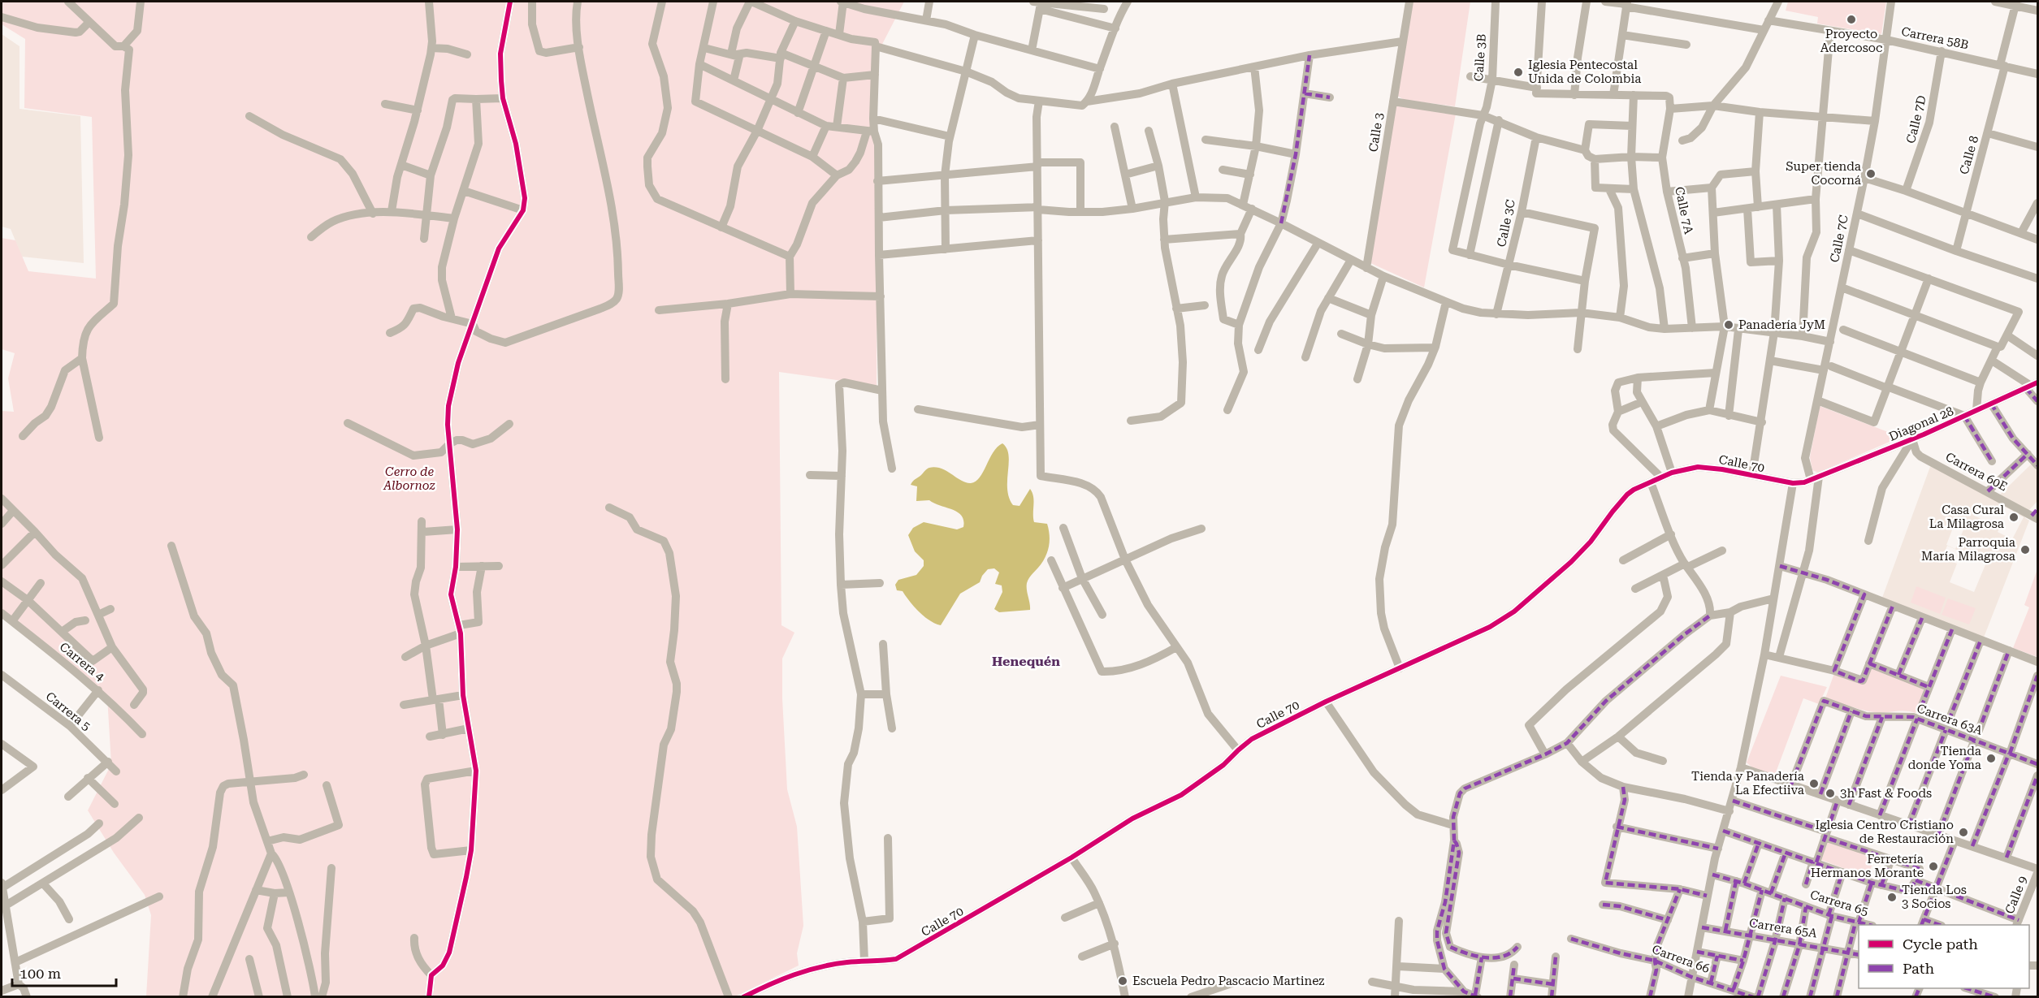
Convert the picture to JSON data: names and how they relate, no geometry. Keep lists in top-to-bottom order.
{
  "streets": {
    "street": [
      "Carrera 58B",
      "Calle 3B",
      "Calle 7D",
      "Calle 3",
      "Calle 8",
      "Calle 7A",
      "Calle 3C",
      "Calle 7C",
      "Diagonal 28",
      "Calle 70",
      "Carrera 60E",
      "Carrera 4",
      "Carrera 5",
      "Carrera 63A",
      "Calle 9",
      "Carrera 65",
      "Carrera 65A",
      "Carrera 66"
    ]
  },
  "crossings": [
    ["Carrera 58B", "Calle 7D"],
    ["Carrera 58B", "Calle 8"],
    ["Carrera 58B", "Calle 7C"],
    ["Calle 7C", "Diagonal 28"],
    ["Calle 7C", "Calle 70"],
    ["Diagonal 28", "Calle 70"],
    ["Diagonal 28", "Carrera 60E"]
  ],
  "districts": ["Henequén"],
  "parks": ["Cerro de Albornoz"],
  "places": [
    "Proyecto Adercosoc",
    "Iglesia Pentecostal Unida de Colombia",
    "Super tienda Cocorná",
    "Panadería JyM",
    "Casa Cural La Milagrosa",
    "Parroquia María Milagrosa",
    "Tienda donde Yoma",
    "Tienda y Panadería La Efectiiva",
    "3h Fast & Foods",
    "Iglesia Centro Cristiano de Restauración",
    "Ferretería Hermanos Morante",
    "Tienda Los 3 Socios",
    "Escuela Pedro Pascacio Martinez"
  ],
  "legend": ["Cycle path", "Path"],
  "scale_bar": "100 m"
}
